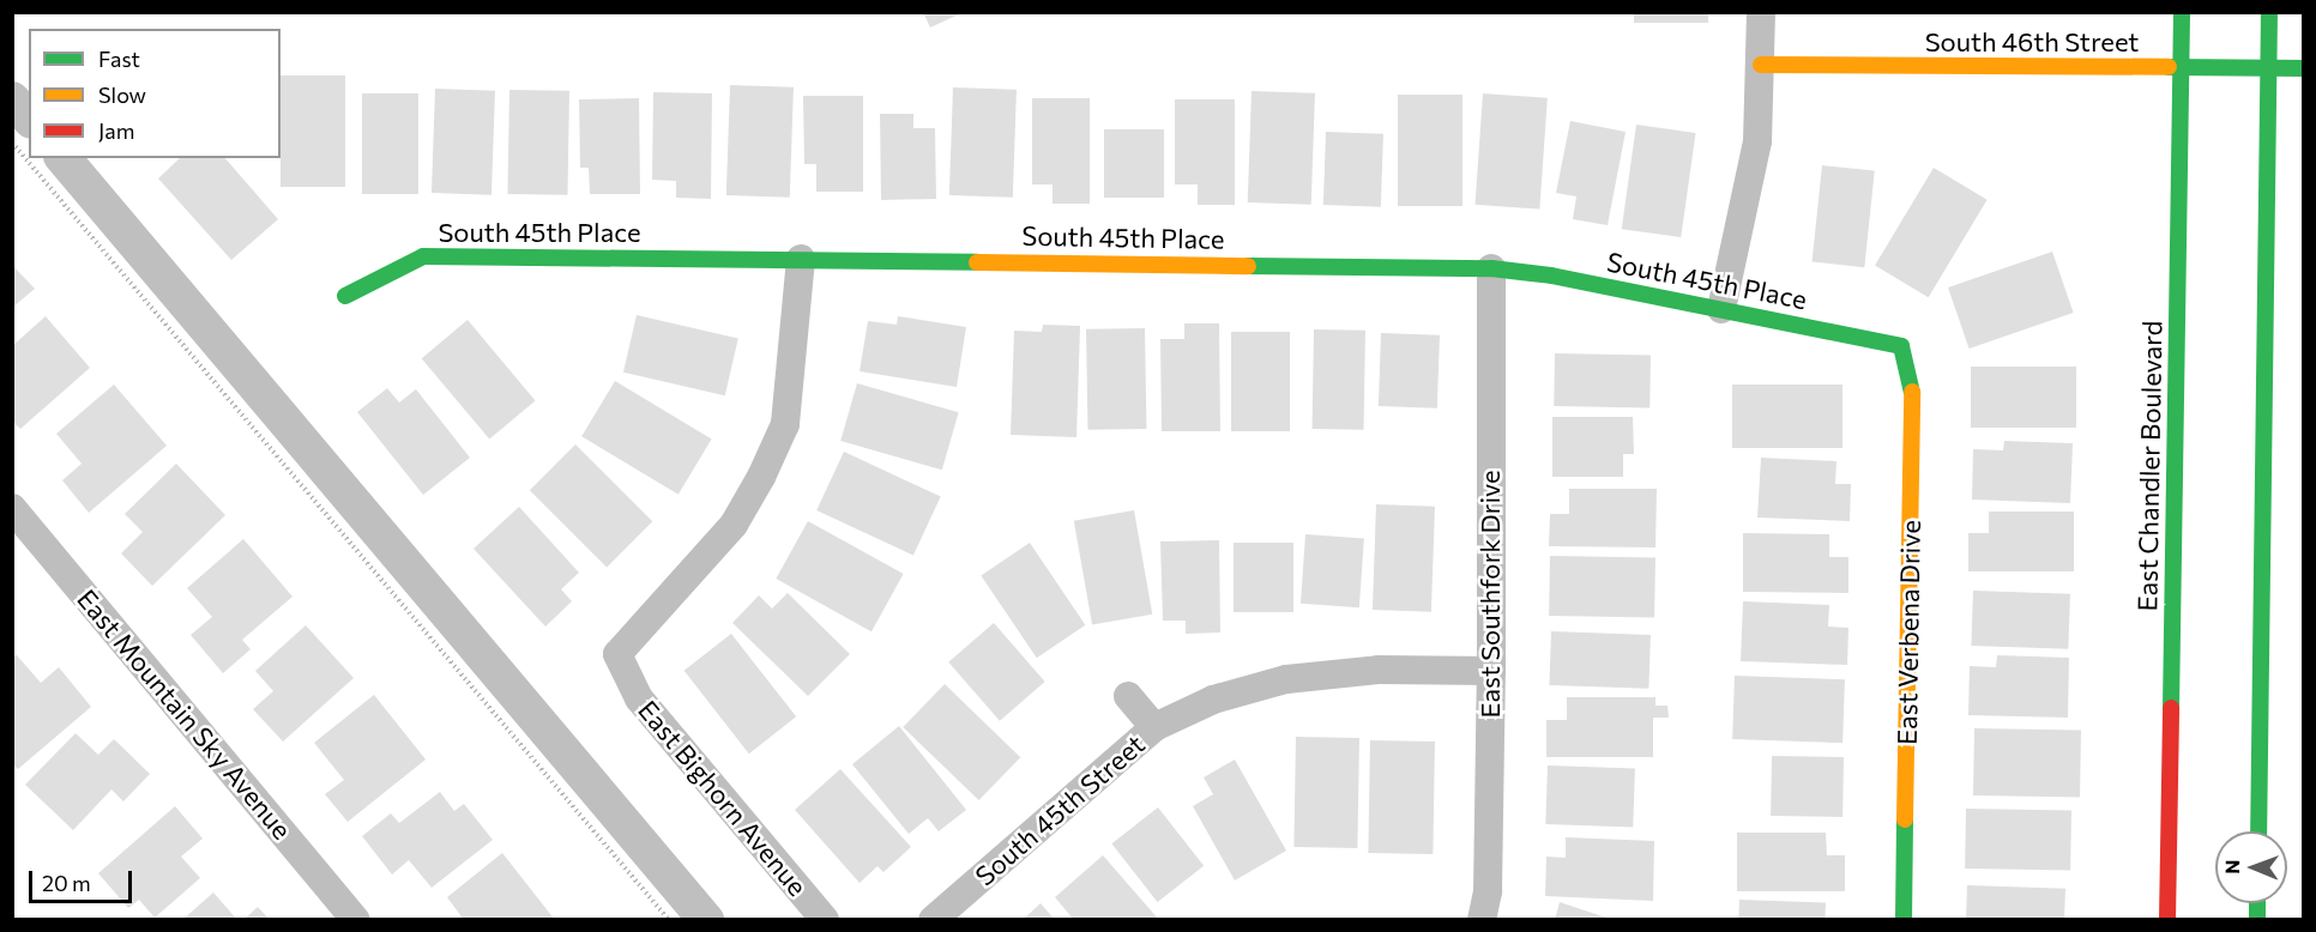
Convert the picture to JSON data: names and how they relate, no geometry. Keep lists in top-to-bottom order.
{
  "streets": {
    "street": [
      "South 46th Street",
      "South 45th Place",
      "East Chandler Boulevard",
      "East Southfork Drive",
      "East Verbena Drive",
      "East Mountain Sky Avenue",
      "East Bighorn Avenue",
      "South 45th Street"
    ]
  },
  "crossings": [
    ["South 46th Street", "East Chandler Boulevard"],
    ["South 45th Place", "East Southfork Drive"],
    ["South 45th Place", "East Verbena Drive"],
    ["South 45th Place", "East Bighorn Avenue"],
    ["East Southfork Drive", "South 45th Street"]
  ],
  "legend": ["Fast", "Slow", "Jam"],
  "scale_bar": "20 m",
  "north": "left"
}
